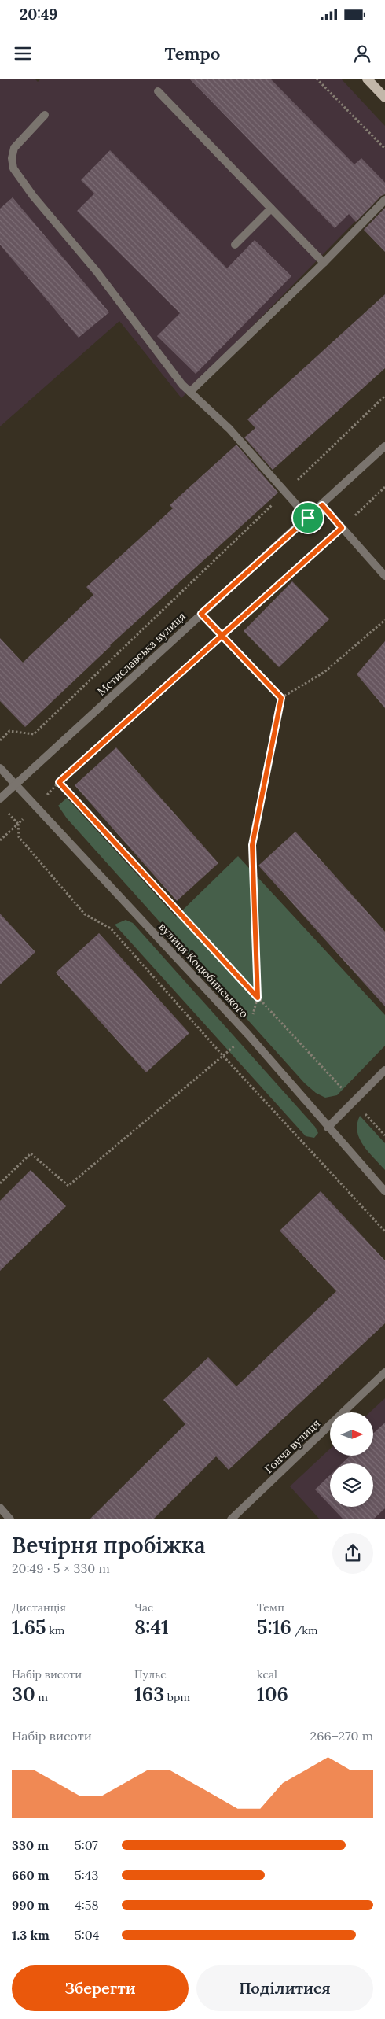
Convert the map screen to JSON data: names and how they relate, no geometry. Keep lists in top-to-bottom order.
{
  "streets": {
    "street": ["Мстиславська вулиця", "вулиця Коцюбинського", "Гонча вулиця"]
  },
  "crossings": [
    ["Мстиславська вулиця", "вулиця Коцюбинського"]
  ],
  "north": "right",
  "page": {
    "status": "20:49",
    "header": "Tempo",
    "heading": ["Вечірня пробіжка", "20:49 · 5 × 330 m"],
    "stats": [
      ["Дистанція", "1.65 km"],
      ["Час", "8:41"],
      ["Темп", "5:16 /km"],
      ["Набір висоти", "30 m"],
      ["Пульс", "163 bpm"],
      ["kcal", "106"]
    ],
    "chart": ["Набір висоти", "266–270 m"],
    "list": [
      {
        "name": "330 m",
        "note": "5:07"
      },
      {
        "name": "660 m",
        "note": "5:43"
      },
      {
        "name": "990 m",
        "note": "4:58"
      },
      {
        "name": "1.3 km",
        "note": "5:04"
      }
    ],
    "buttons": ["Зберегти", "Поділитися"]
  }
}
